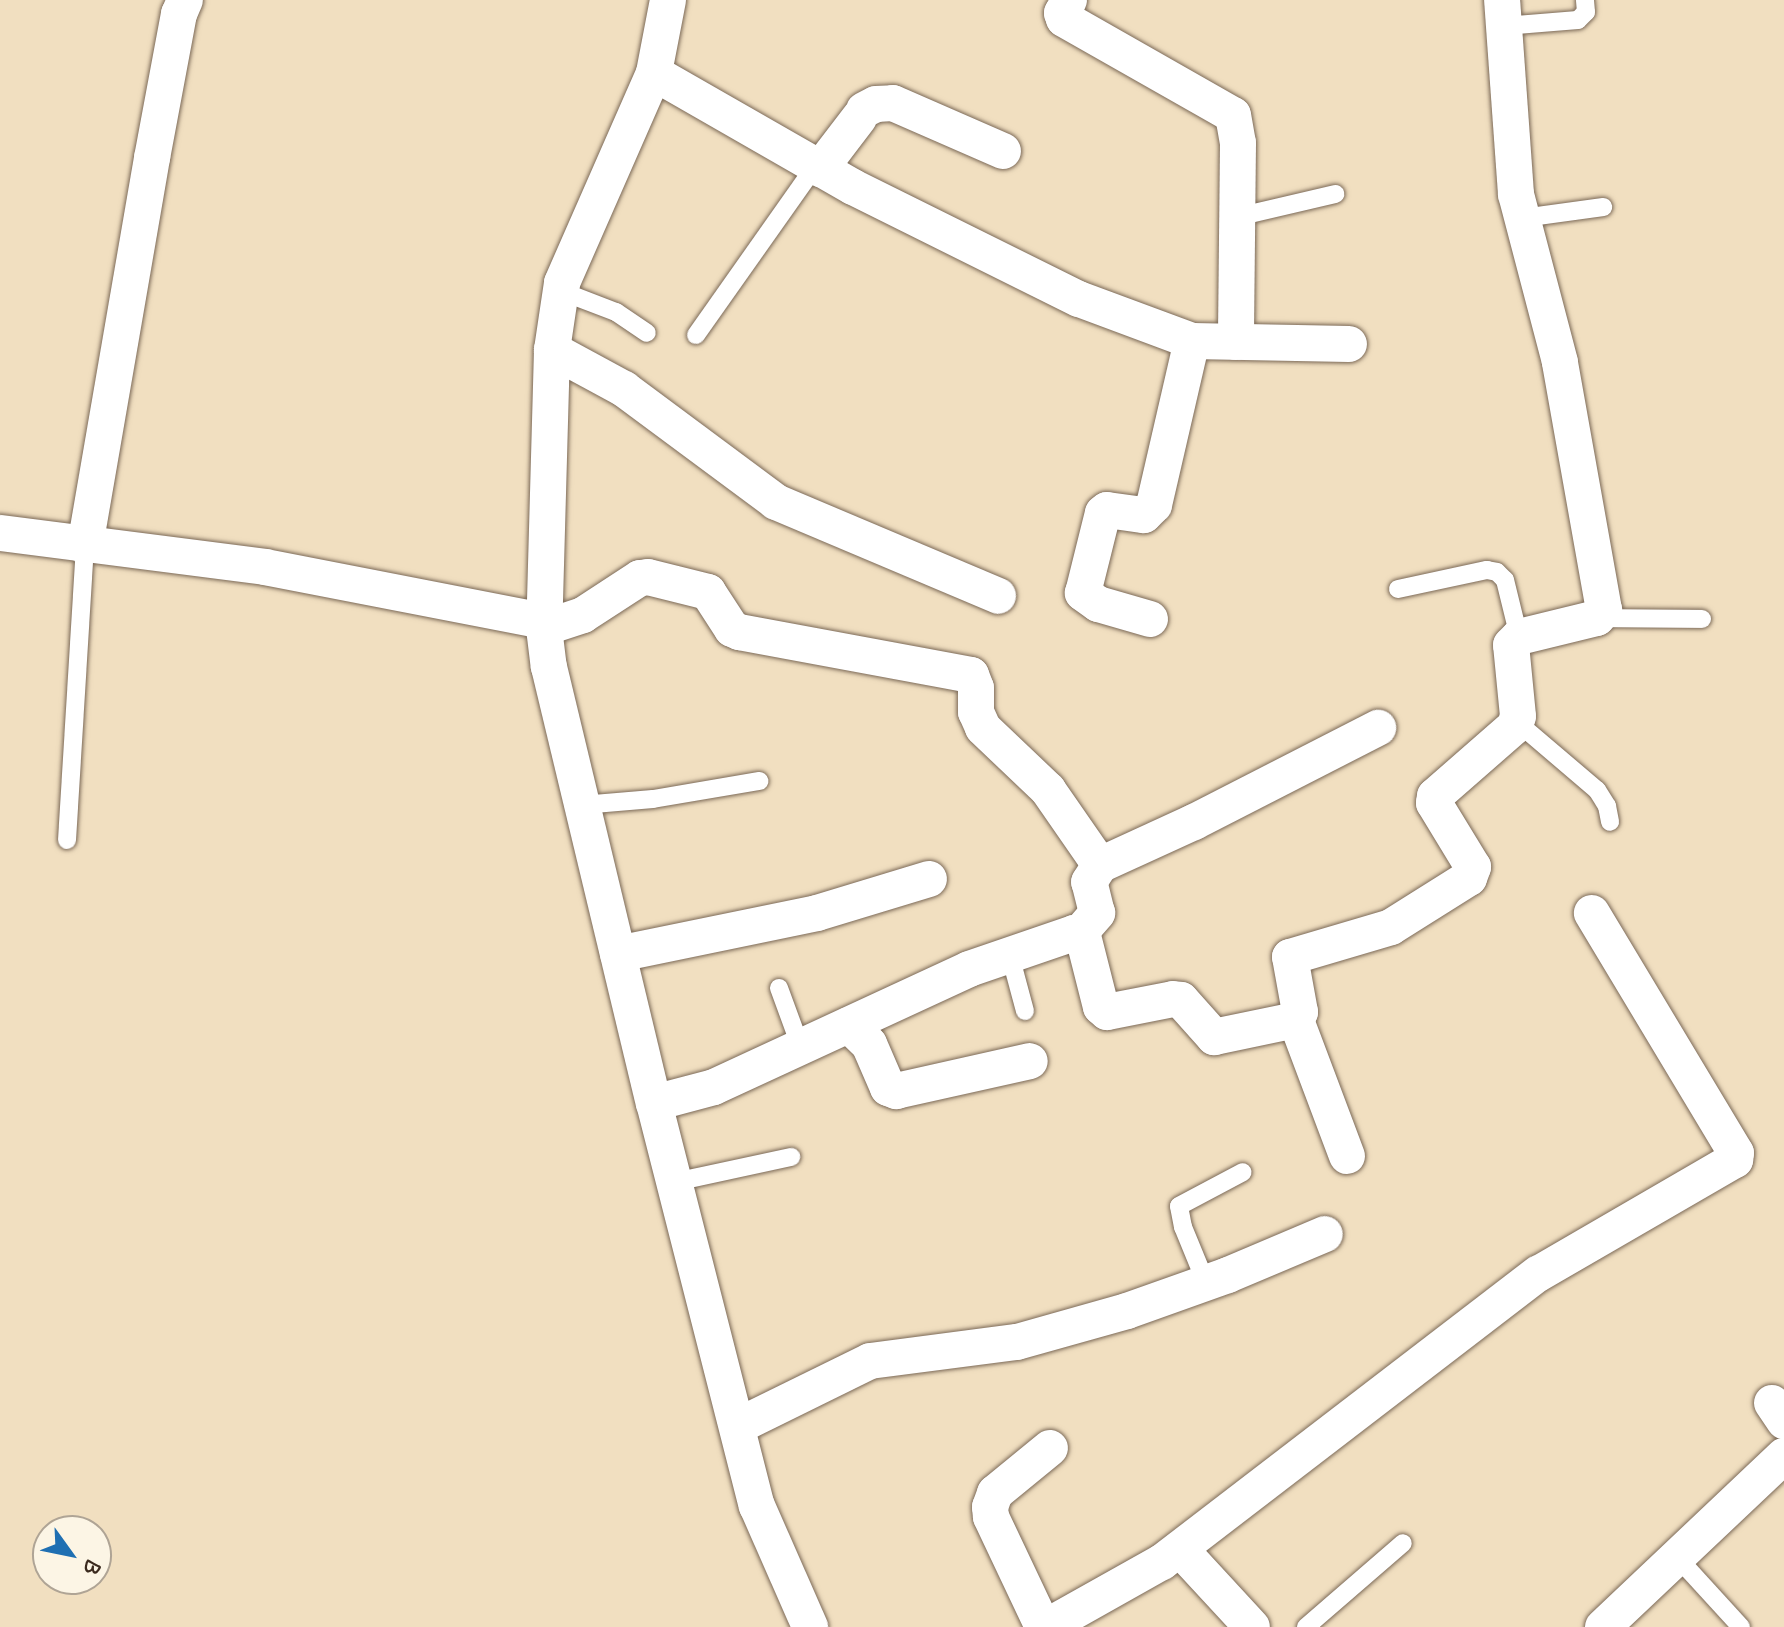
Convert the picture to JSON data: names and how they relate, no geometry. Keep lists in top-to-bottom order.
{
  "north": "bottom right"
}
